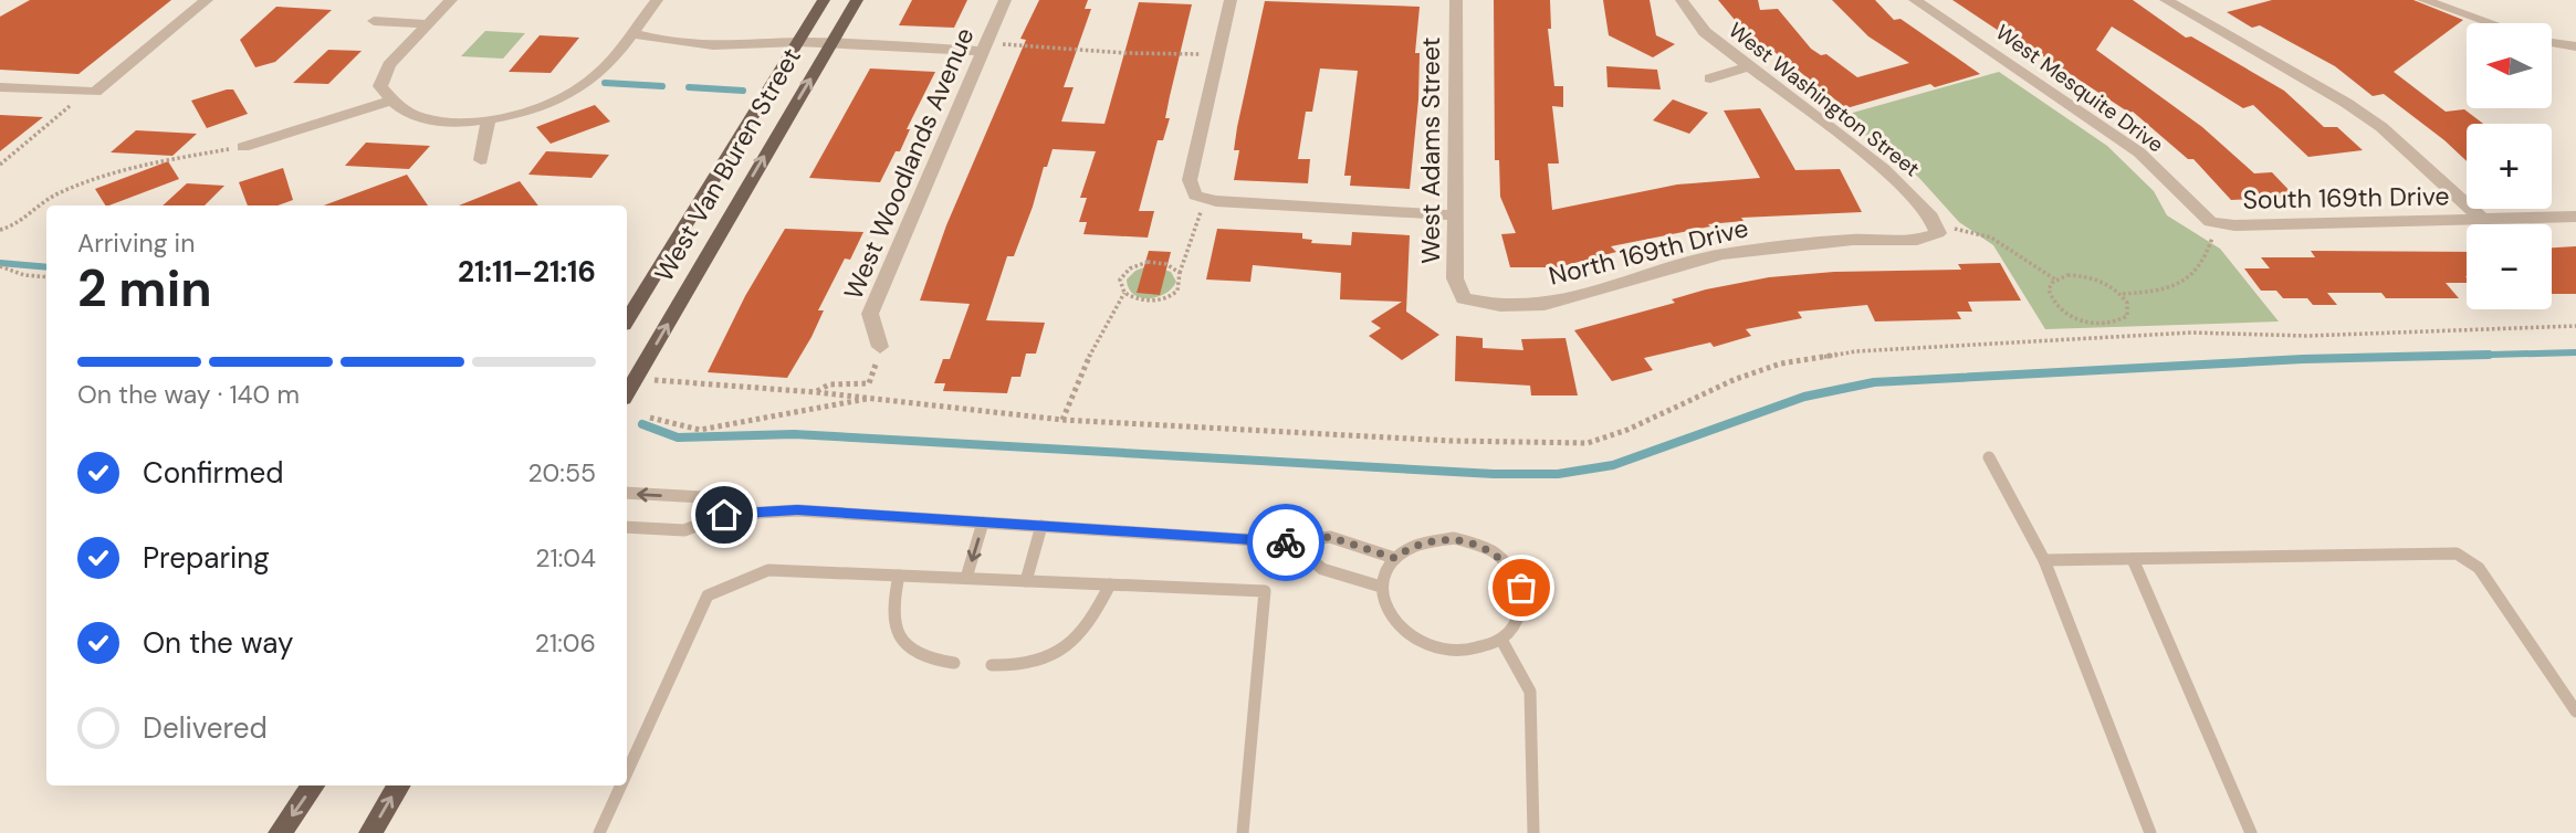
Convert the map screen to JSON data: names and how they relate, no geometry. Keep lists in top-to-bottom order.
{
  "streets": {
    "main road": ["West Van Buren Street"],
    "street": [
      "West Mesquite Drive",
      "West Washington Street",
      "West Adams Street",
      "West Woodlands Avenue",
      "South 169th Drive",
      "North 169th Drive"
    ]
  },
  "crossings": [
    ["West Mesquite Drive", "South 169th Drive"],
    ["West Washington Street", "North 169th Drive"],
    ["West Adams Street", "North 169th Drive"]
  ],
  "north": "left",
  "page": {
    "map_buttons": ["+", "−"],
    "heading": ["2 min", "Arriving in", "21:11–21:16"],
    "bar": "On the way · 140 m",
    "list": [
      ["Confirmed", "20:55"],
      ["Preparing", "21:04"],
      ["On the way", "21:06"],
      "Delivered"
    ]
  }
}
